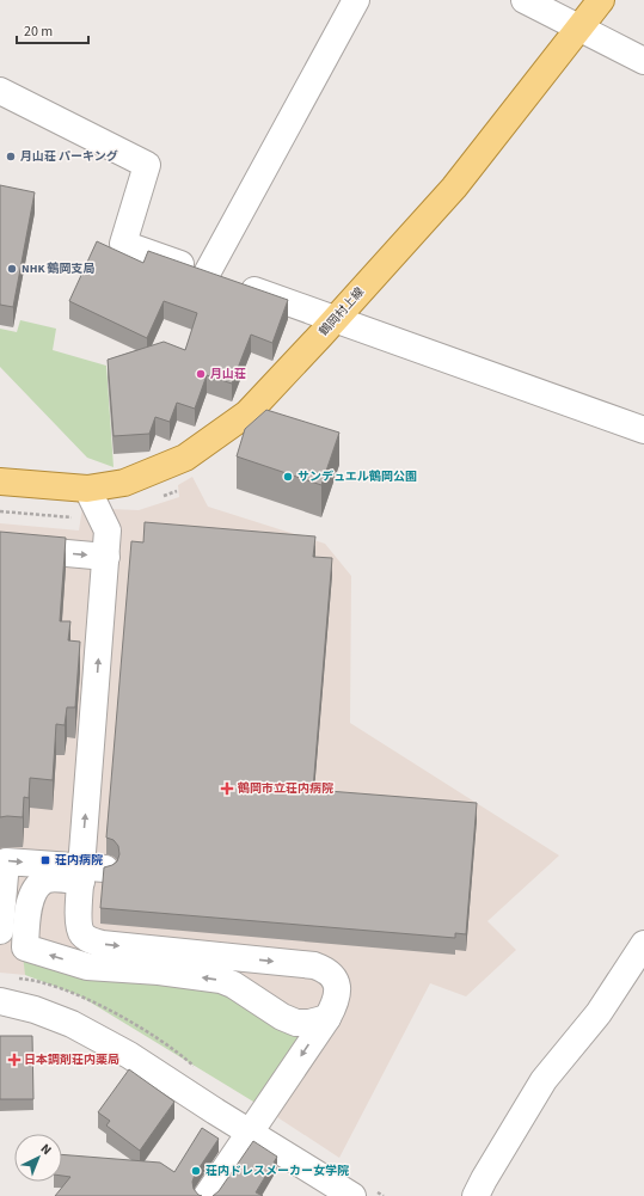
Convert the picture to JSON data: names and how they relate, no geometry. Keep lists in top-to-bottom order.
{
  "streets": {
    "main road": ["鶴岡村上線"]
  },
  "places": {
    "other": [
      "月山荘 パーキング",
      "NHK 鶴岡支局",
      "月山荘",
      "サンデュエル鶴岡公園",
      "荘内ドレスメーカー女学院"
    ],
    "health": ["鶴岡市立荘内病院", "日本調剤荘内薬局"],
    "transit": ["荘内病院"]
  },
  "scale_bar": "20 m",
  "north": "top right"
}
